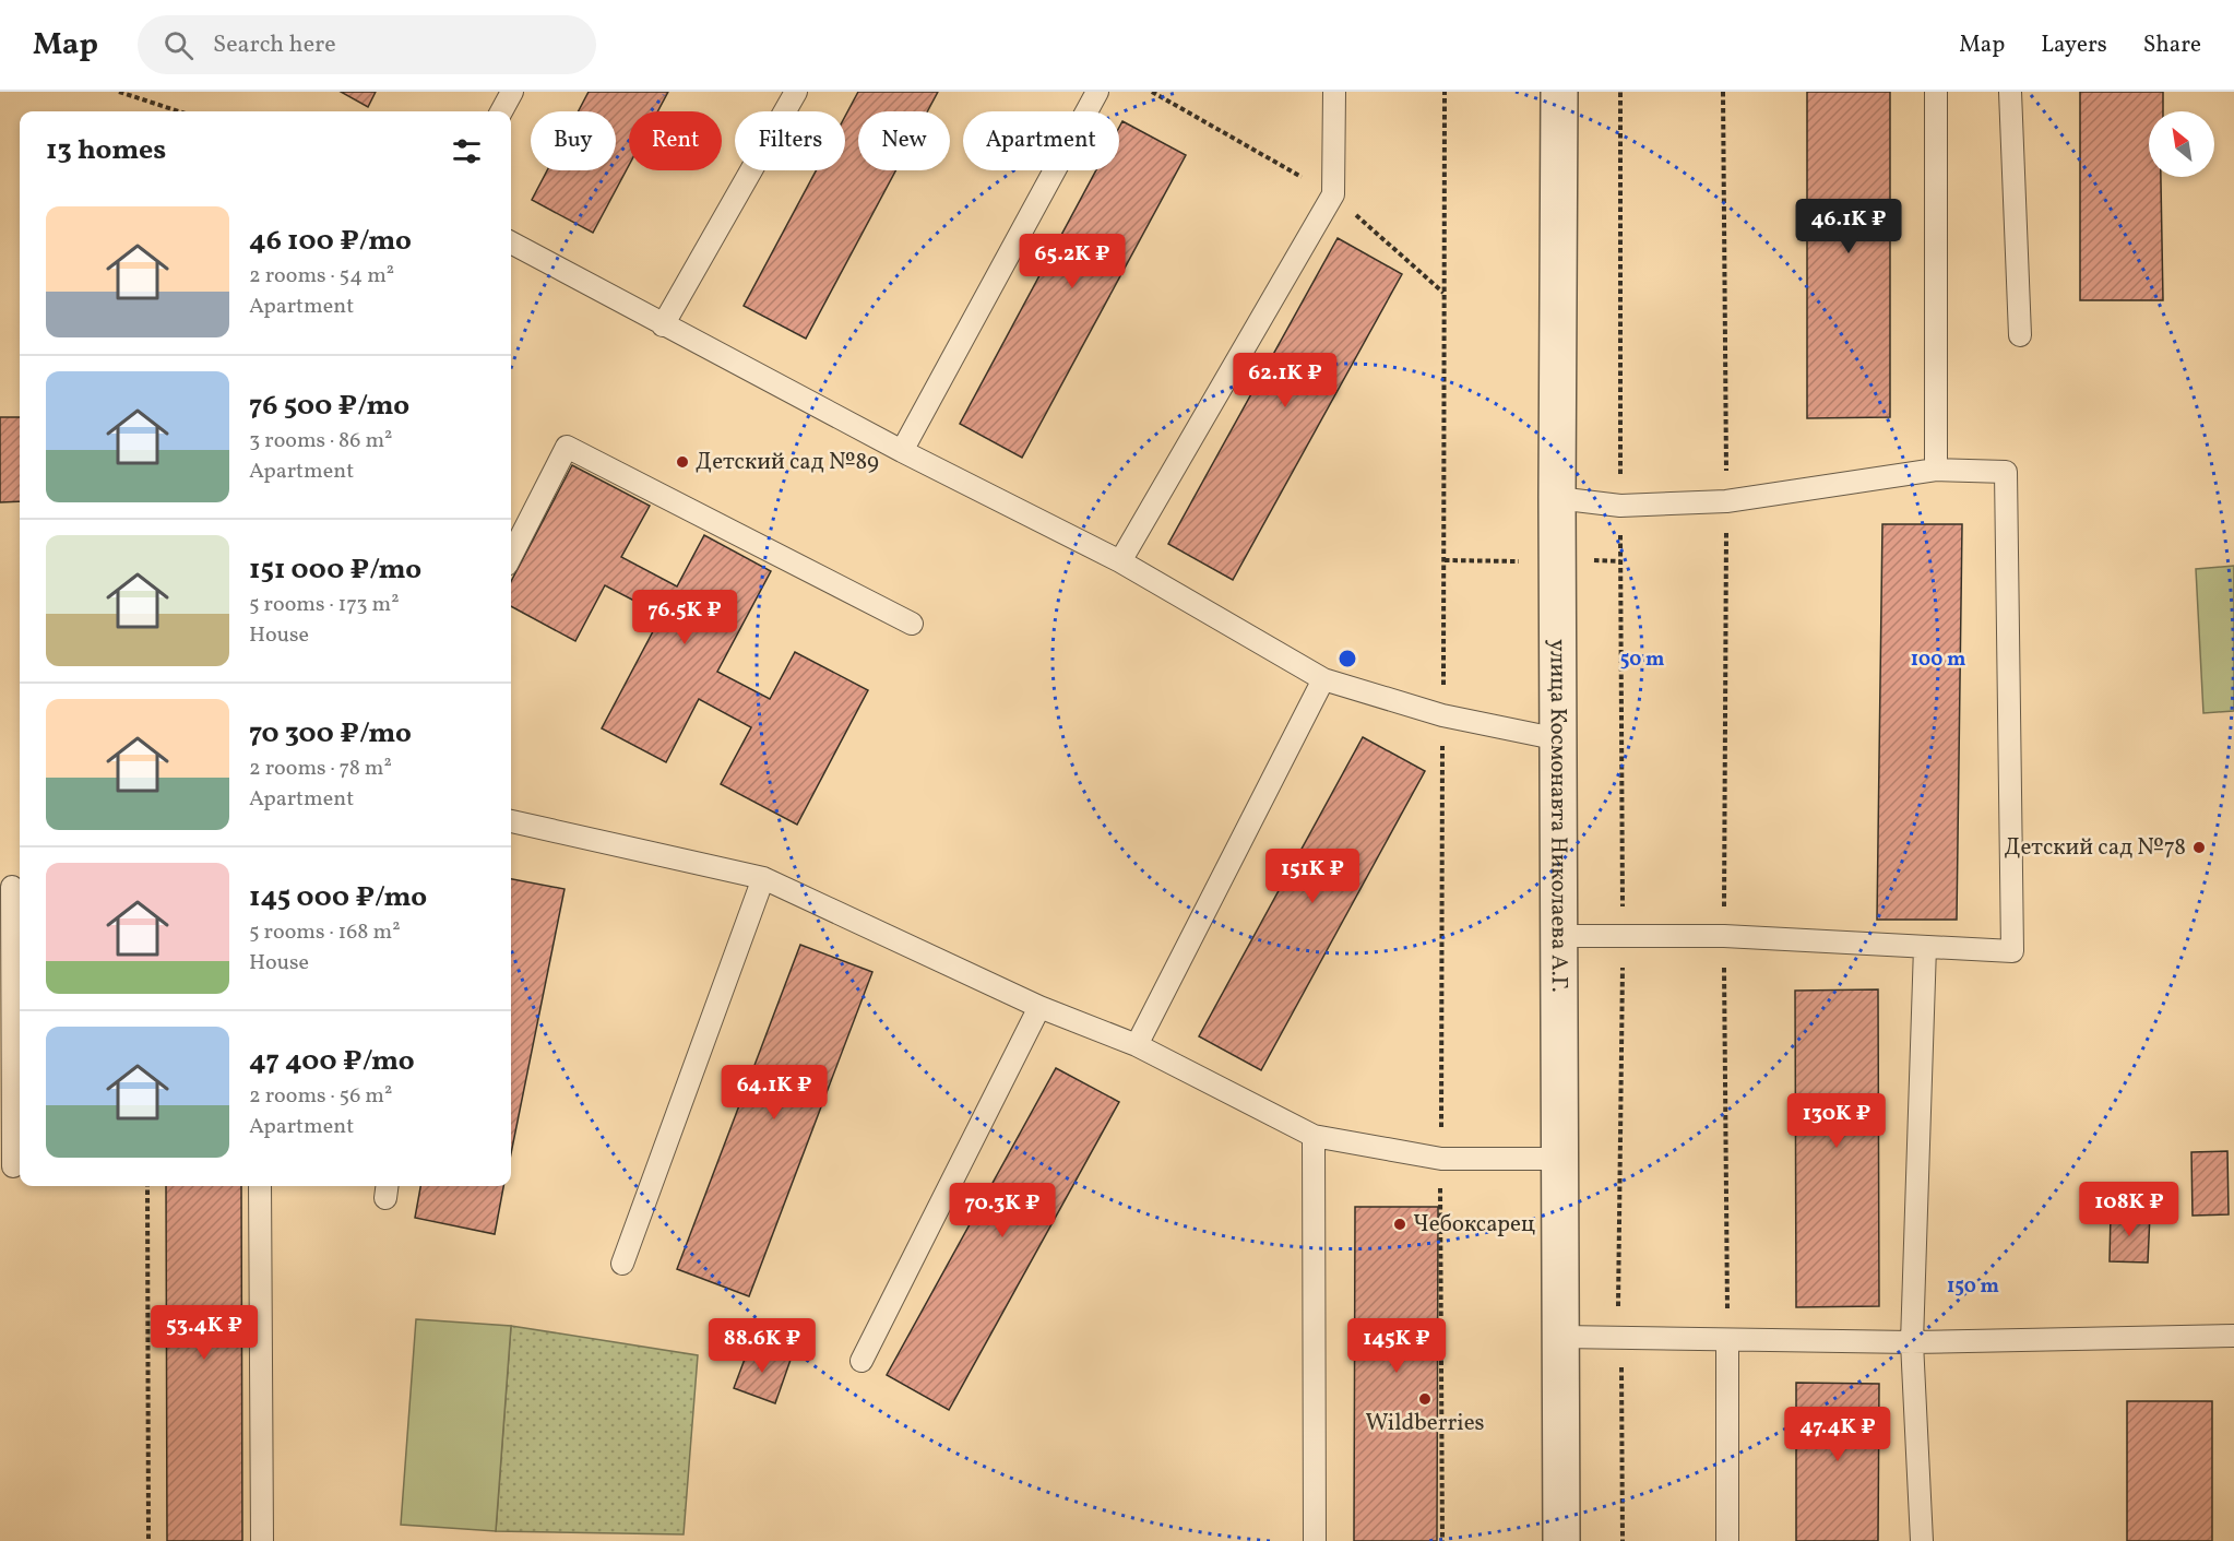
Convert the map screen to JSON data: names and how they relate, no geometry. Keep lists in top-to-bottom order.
{
  "streets": {
    "street": ["улица Космонавта Николаева А.Г."]
  },
  "places": [
    "Детский сад №89",
    "Детский сад №78",
    "Чебоксарец",
    "Wildberries"
  ],
  "north": "top left",
  "page": {
    "header": "Map",
    "search": "Search here",
    "nav": ["Map", "Layers", "Share"],
    "chip": [
      "Buy",
      "Rent",
      "Filters",
      "New",
      "Apartment"
    ],
    "heading": "13 homes",
    "list": [
      {
        "name": "46 100 ₽/mo",
        "note": "2 rooms · 54 m² · Apartment"
      },
      {
        "name": "76 500 ₽/mo",
        "note": "3 rooms · 86 m² · Apartment"
      },
      {
        "name": "151 000 ₽/mo",
        "note": "5 rooms · 173 m² · House"
      },
      {
        "name": "70 300 ₽/mo",
        "note": "2 rooms · 78 m² · Apartment"
      },
      {
        "name": "145 000 ₽/mo",
        "note": "5 rooms · 168 m² · House"
      },
      {
        "name": "47 400 ₽/mo",
        "note": "2 rooms · 56 m² · Apartment"
      }
    ],
    "price": [
      "46.1K ₽",
      "65.2K ₽",
      "62.1K ₽",
      "76.5K ₽",
      "151K ₽",
      "64.1K ₽",
      "130K ₽",
      "108K ₽",
      "70.3K ₽",
      "53.4K ₽",
      "88.6K ₽",
      "145K ₽",
      "47.4K ₽"
    ]
  },
  "rings": ["50 m", "100 m", "150 m"]
}
